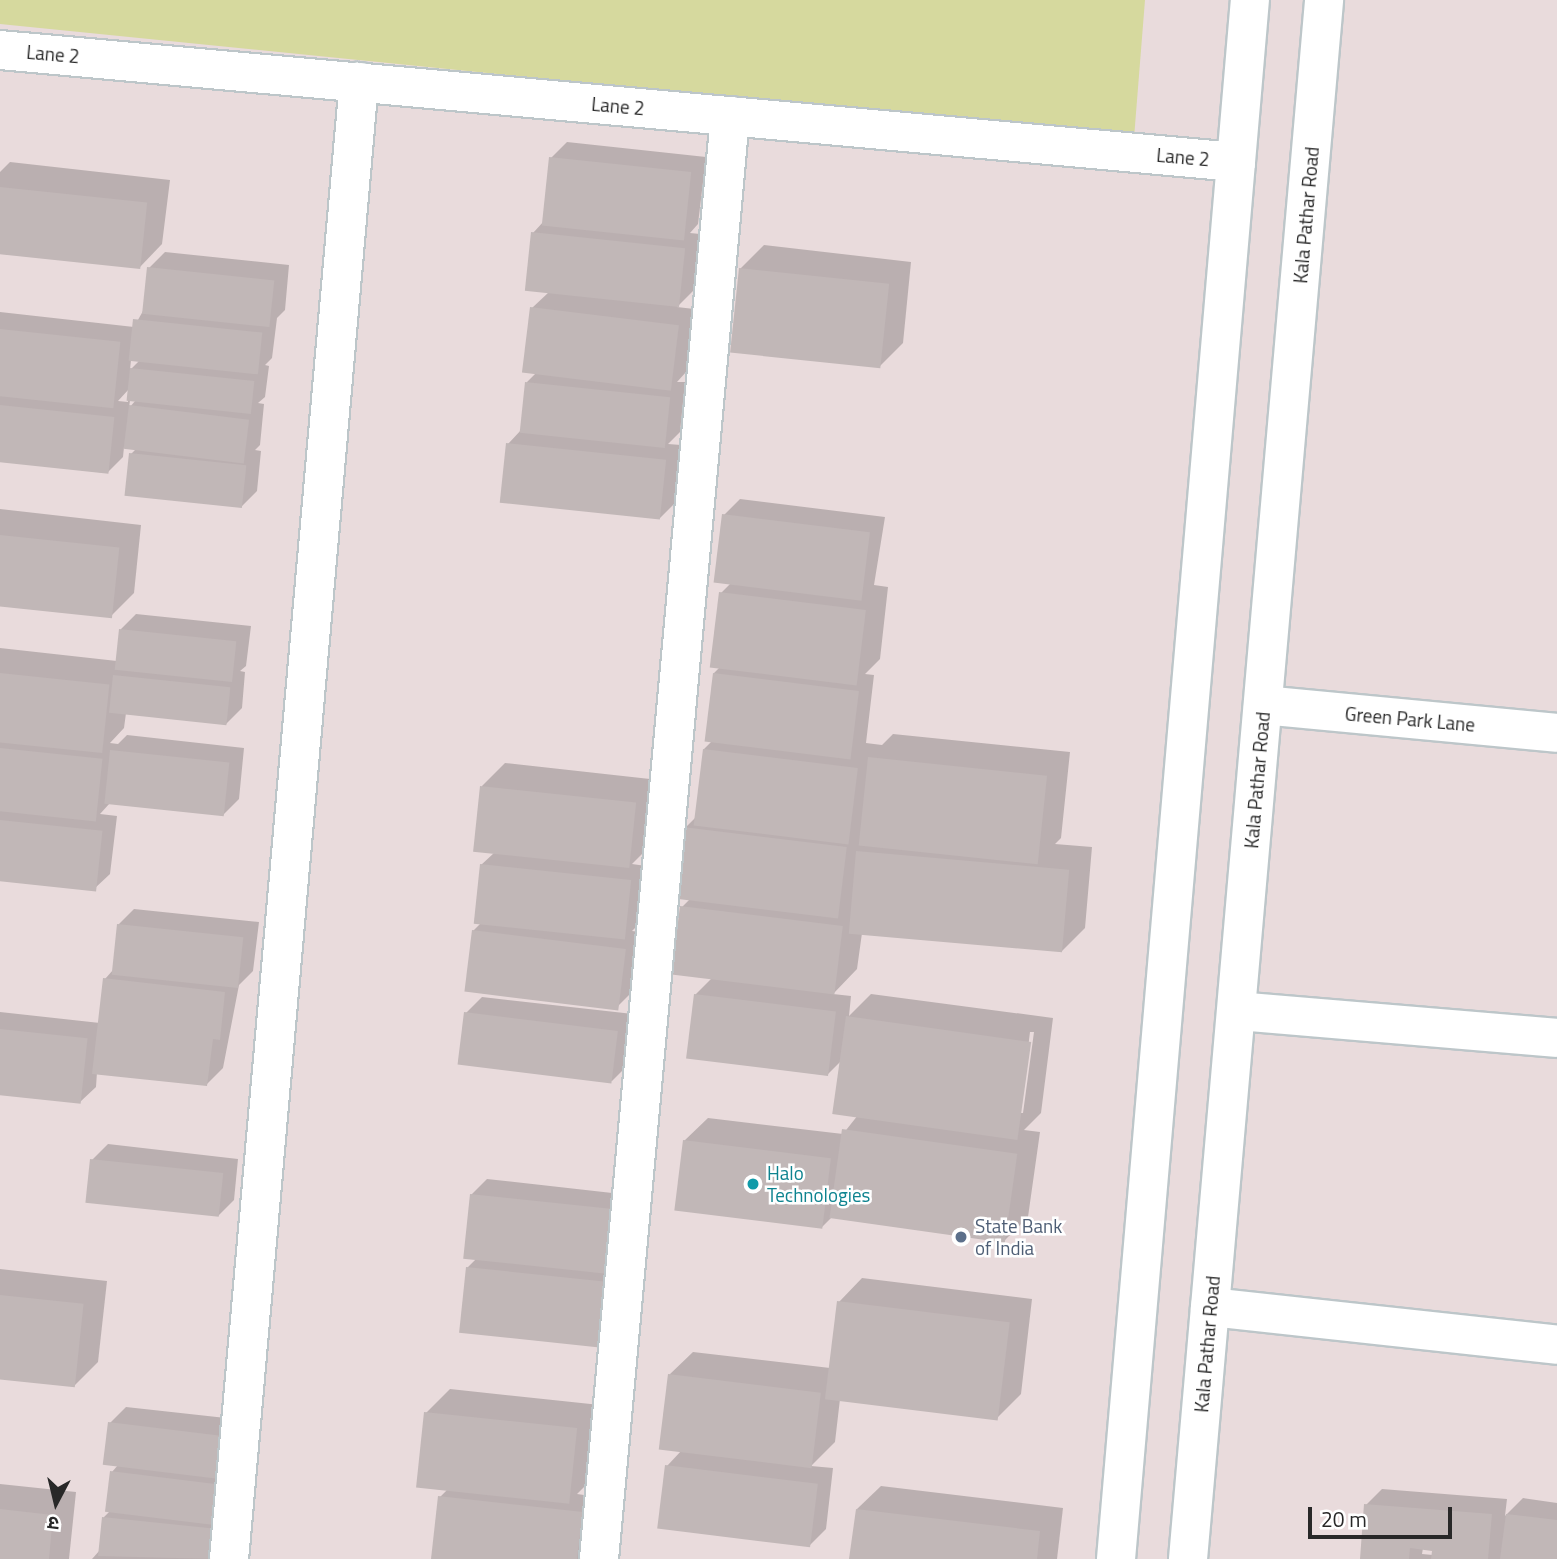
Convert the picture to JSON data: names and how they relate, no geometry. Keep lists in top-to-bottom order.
{
  "streets": {
    "street": ["Lane 2", "Kala Pathar Road", "Green Park Lane"]
  },
  "crossings": [
    ["Kala Pathar Road", "Green Park Lane"]
  ],
  "places": ["Halo Technologies", "State Bank of India"],
  "scale_bar": "20 m",
  "north": "bottom"
}
